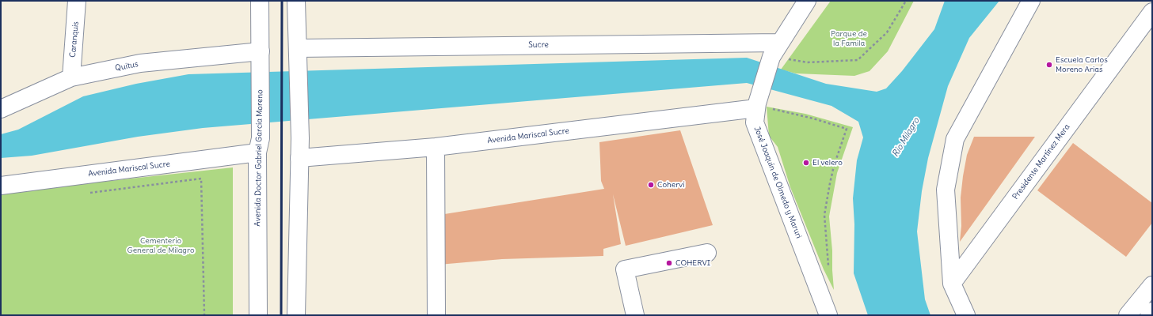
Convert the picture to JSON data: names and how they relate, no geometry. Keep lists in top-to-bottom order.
{
  "streets": {
    "street": [
      "Caranquis",
      "Sucre",
      "Quitus",
      "Avenida Mariscal Sucre",
      "Avenida Doctor Gabriel García Moreno",
      "Presidente Martínez Mera",
      "José Joaquín de Olmedo y Maruri"
    ]
  },
  "crossings": [
    ["Caranquis", "Quitus"],
    ["Sucre", "José Joaquín de Olmedo y Maruri"],
    ["Quitus", "Avenida Doctor Gabriel García Moreno"],
    ["Avenida Mariscal Sucre", "Avenida Doctor Gabriel García Moreno"],
    ["Avenida Mariscal Sucre", "José Joaquín de Olmedo y Maruri"]
  ],
  "water": ["Río Milagro"],
  "parks": ["Parque de la Famila", "Cementerio General de Milagro"],
  "places": [
    "Escuela Carlos Moreno Arias",
    "El velero",
    "Cohervi",
    "COHERVI"
  ]
}
